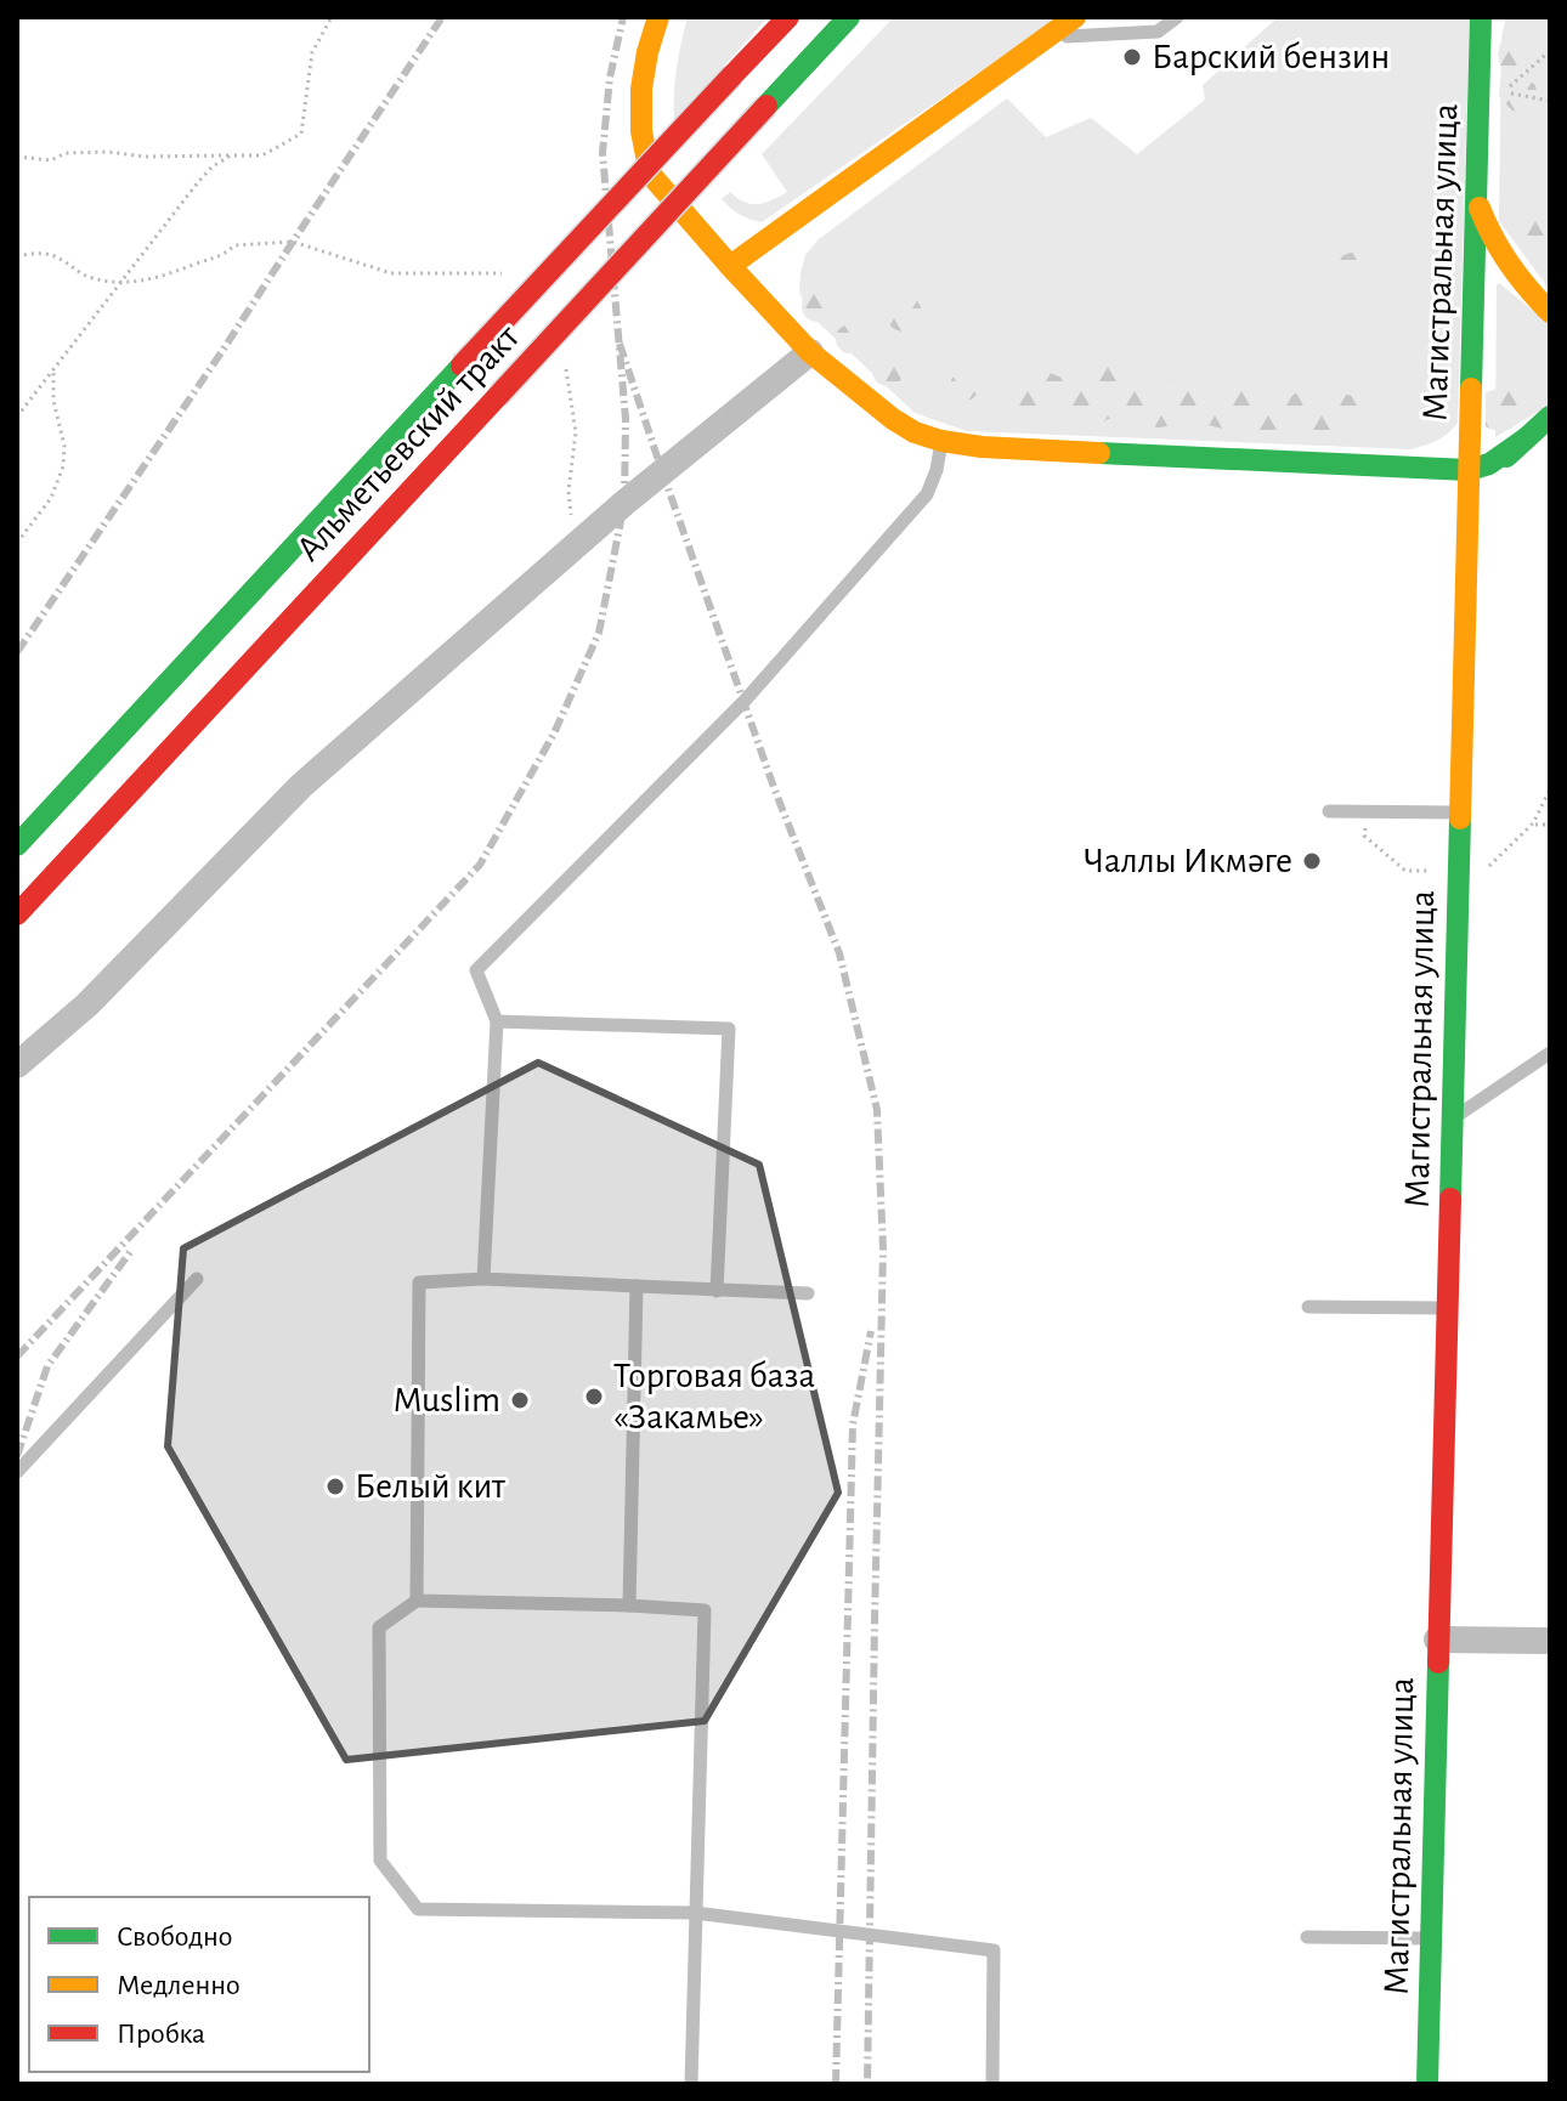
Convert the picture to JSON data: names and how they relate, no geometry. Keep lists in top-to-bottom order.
{
  "streets": {
    "main road": ["Магистральная улица", "Альметьевский тракт"]
  },
  "places": [
    "Барский бензин",
    "Чаллы Икмәге",
    "Торговая база «Закамье»",
    "Muslim",
    "Белый кит"
  ],
  "legend": ["Свободно", "Медленно", "Пробка"]
}
